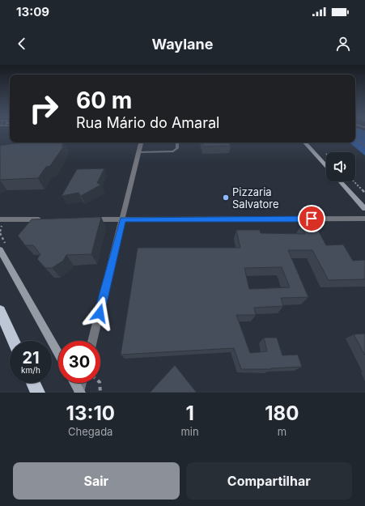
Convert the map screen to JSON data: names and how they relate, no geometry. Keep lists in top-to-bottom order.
{
  "places": ["Pizzaria Salvatore"],
  "page": {
    "status": "13:09",
    "header": "Waylane",
    "turn": ["60 m", "Rua Mário do Amaral"],
    "speed": "21 km/h",
    "limit": "30",
    "eta": [
      "13:10",
      "Chegada",
      "1",
      "min",
      "180",
      "m"
    ],
    "buttons": ["Sair", "Compartilhar"]
  }
}
